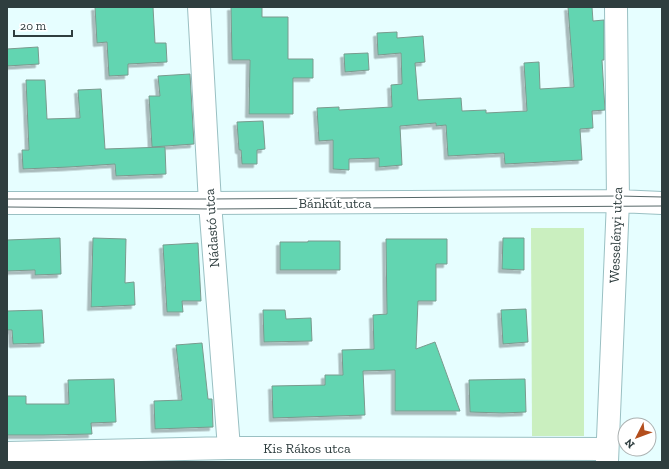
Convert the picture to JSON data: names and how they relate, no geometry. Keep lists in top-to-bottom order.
{
  "streets": {
    "street": [
      "Bánkút utca",
      "Nádastó utca",
      "Wesselényi utca",
      "Kis Rákos utca"
    ]
  },
  "crossings": [
    ["Bánkút utca", "Nádastó utca"],
    ["Bánkút utca", "Wesselényi utca"],
    ["Nádastó utca", "Kis Rákos utca"],
    ["Wesselényi utca", "Kis Rákos utca"]
  ],
  "scale_bar": "20 m",
  "north": "bottom left"
}
